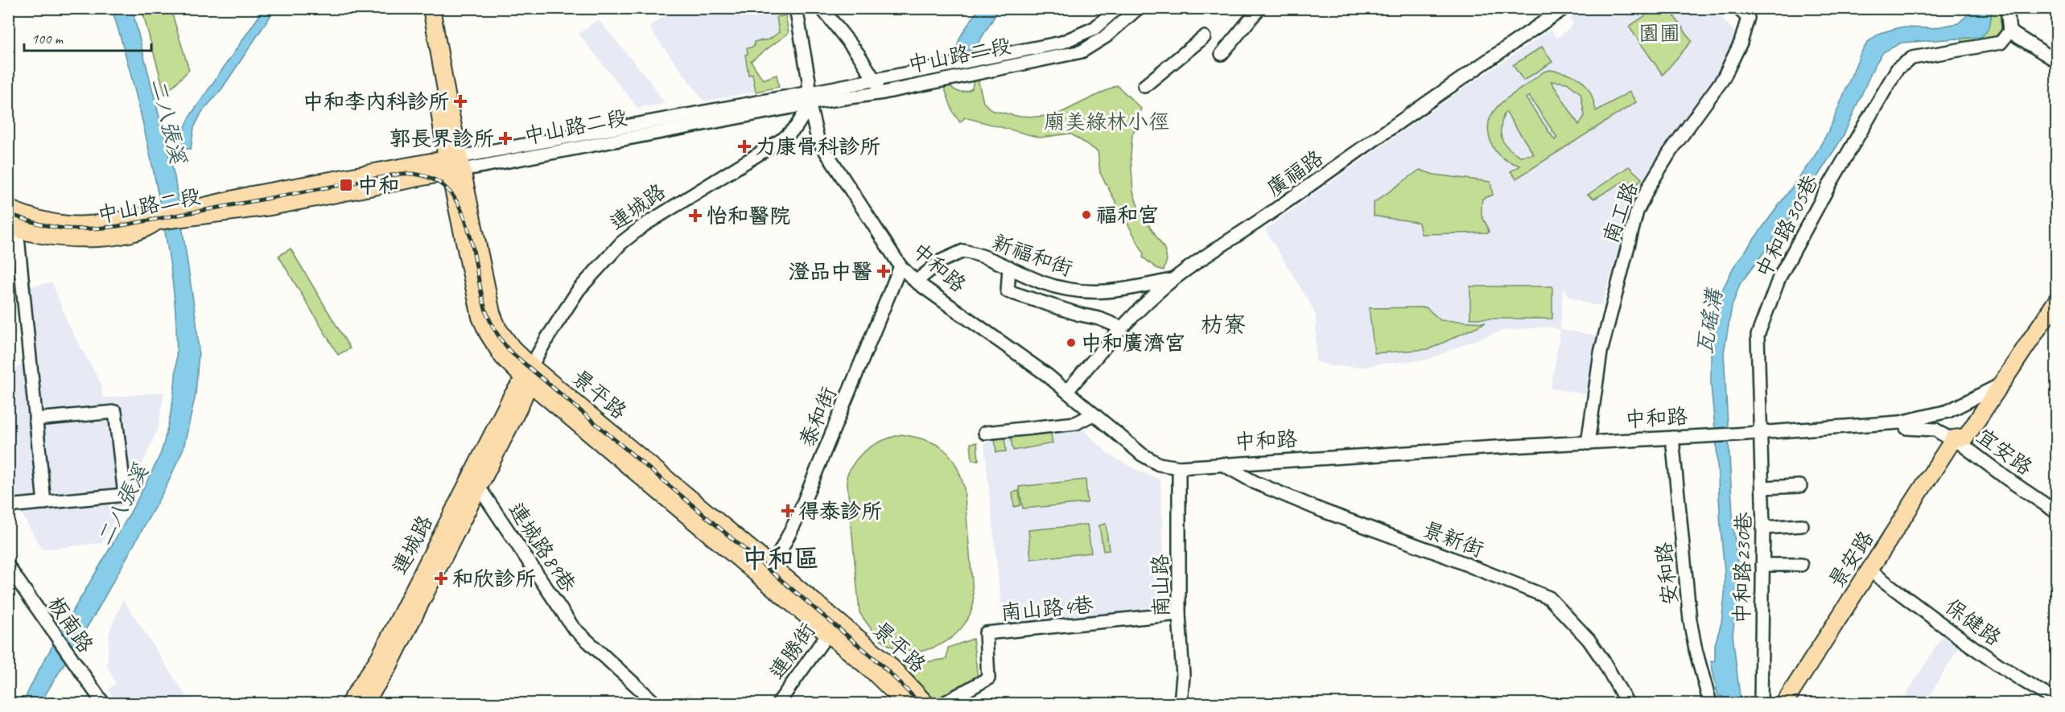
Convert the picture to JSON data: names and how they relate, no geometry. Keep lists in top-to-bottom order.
{
  "streets": {
    "main road": [
      "中山路二段",
      "連城路",
      "中和路",
      "景平路",
      "景安路"
    ],
    "street": [
      "廣福路",
      "南工路",
      "中和路305巷",
      "新福和街",
      "泰和街",
      "宜安路",
      "景新街",
      "連城路89巷",
      "中和路230巷",
      "安和路",
      "南山路",
      "南山路4巷",
      "保健路",
      "板南路",
      "連勝街"
    ]
  },
  "crossings": [
    ["中山路二段", "連城路"],
    ["中山路二段", "中和路"],
    ["中山路二段", "景平路"],
    ["廣福路", "新福和街"],
    ["廣福路", "中和路"],
    ["連城路", "中和路"],
    ["連城路", "景平路"],
    ["連城路", "連城路89巷"],
    ["南工路", "中和路"],
    ["中和路305巷", "中和路"],
    ["中和路305巷", "中和路230巷"],
    ["新福和街", "中和路"],
    ["中和路", "泰和街"],
    ["中和路", "宜安路"],
    ["中和路", "景新街"],
    ["中和路", "景安路"],
    ["中和路", "中和路230巷"],
    ["中和路", "安和路"],
    ["中和路", "南山路"],
    ["景平路", "泰和街"],
    ["景平路", "連勝街"],
    ["宜安路", "景安路"],
    ["景安路", "保健路"],
    ["南山路", "南山路4巷"]
  ],
  "districts": ["枋寮", "中和區"],
  "water": ["二八張溪", "瓦磘溝"],
  "parks": ["園圃", "廟美綠林小徑"],
  "places": {
    "health": [
      "中和李內科診所",
      "郭長界診所",
      "力康骨科診所",
      "怡和醫院",
      "澄品中醫",
      "得泰診所",
      "和欣診所"
    ],
    "transit": ["中和"],
    "other": ["福和宮", "中和廣濟宮"]
  },
  "scale_bar": "100 m"
}
